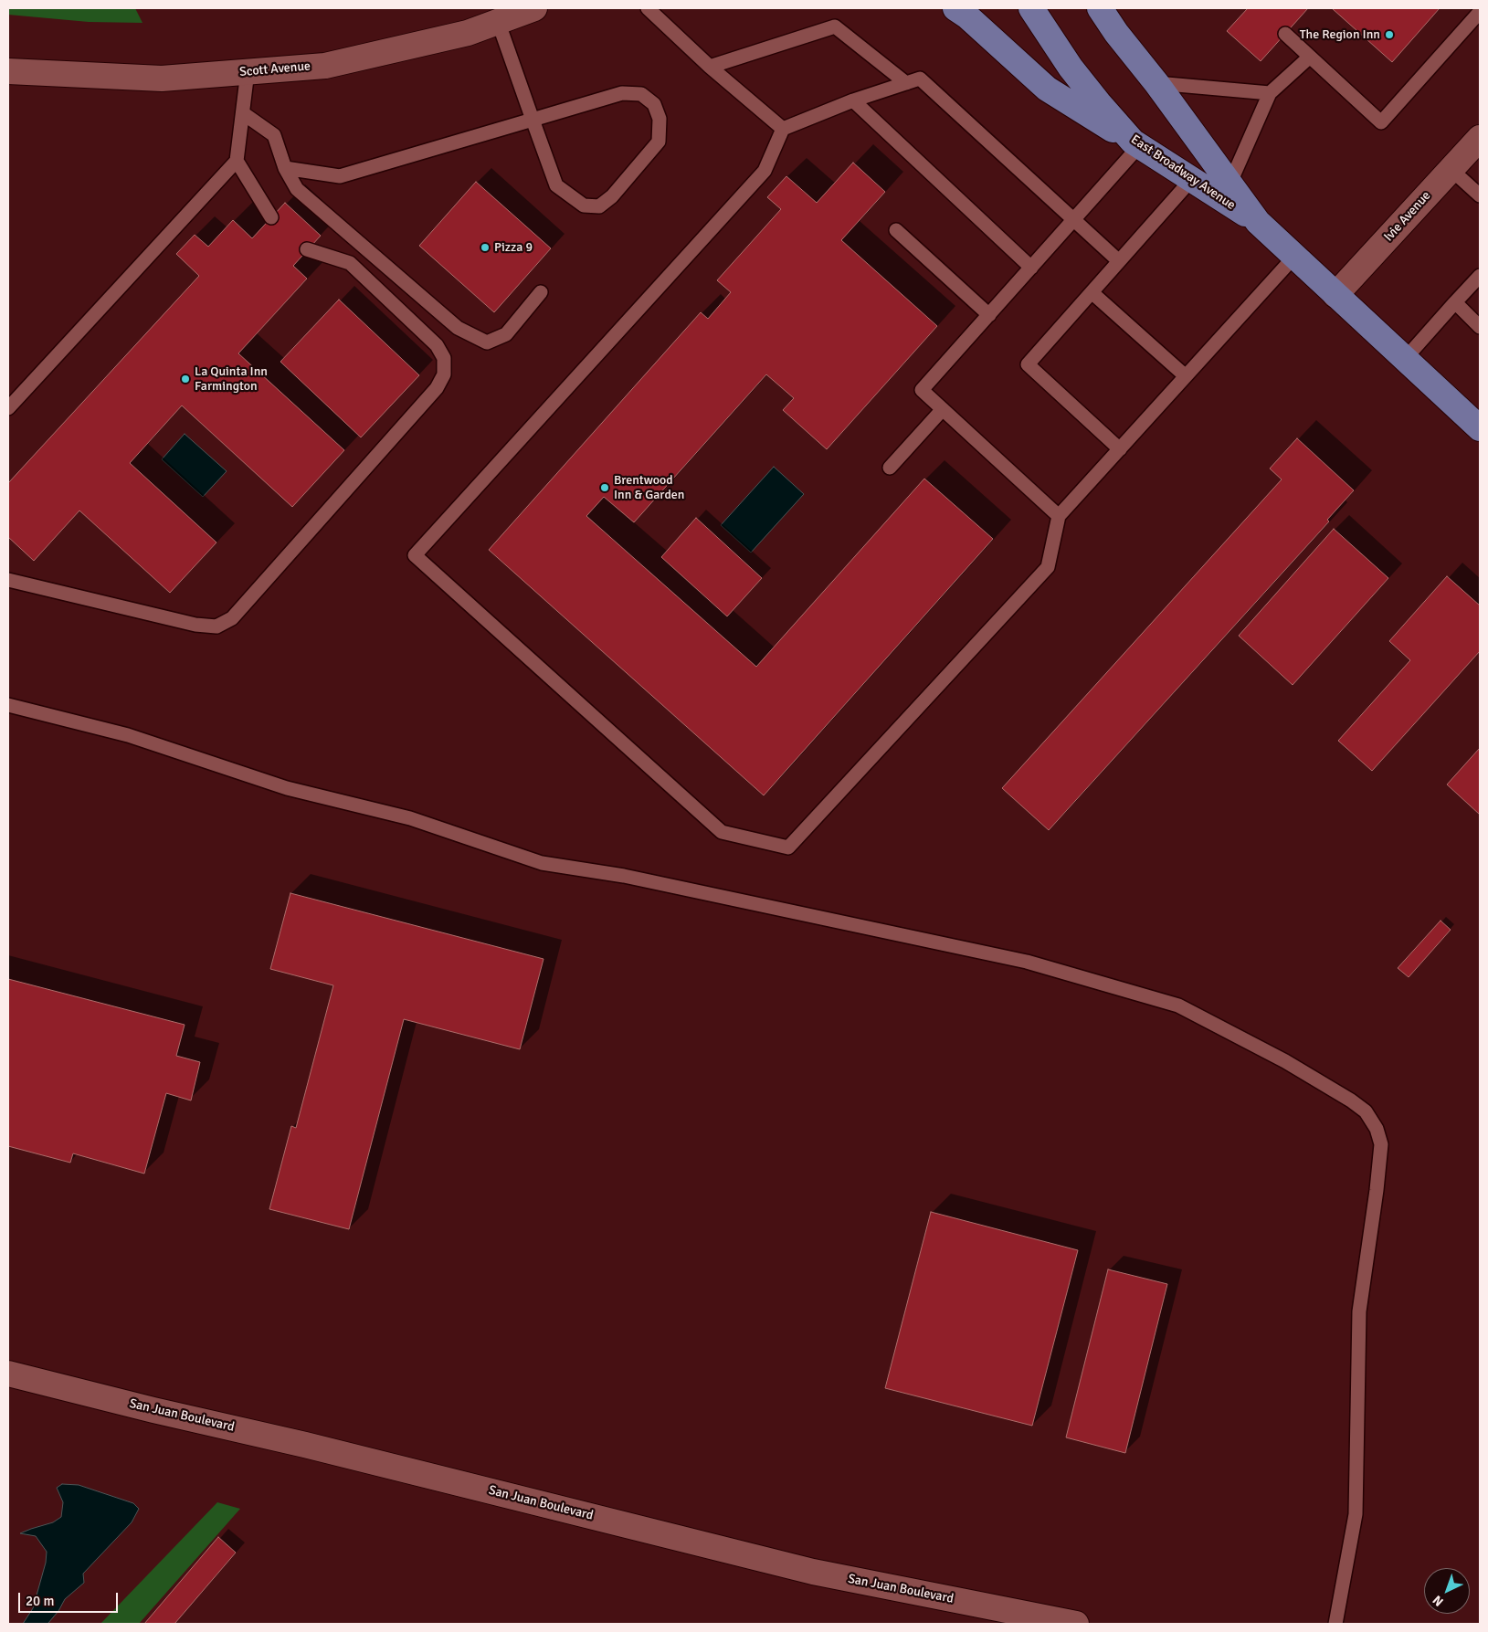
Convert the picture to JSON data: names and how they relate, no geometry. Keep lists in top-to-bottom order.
{
  "streets": {
    "main road": [
      "Scott Avenue",
      "East Broadway Avenue",
      "Ivie Avenue",
      "San Juan Boulevard"
    ]
  },
  "crossings": [
    ["East Broadway Avenue", "Ivie Avenue"]
  ],
  "places": [
    "The Region Inn",
    "Pizza 9",
    "La Quinta Inn Farmington",
    "Brentwood Inn & Garden"
  ],
  "scale_bar": "20 m",
  "north": "bottom left"
}
